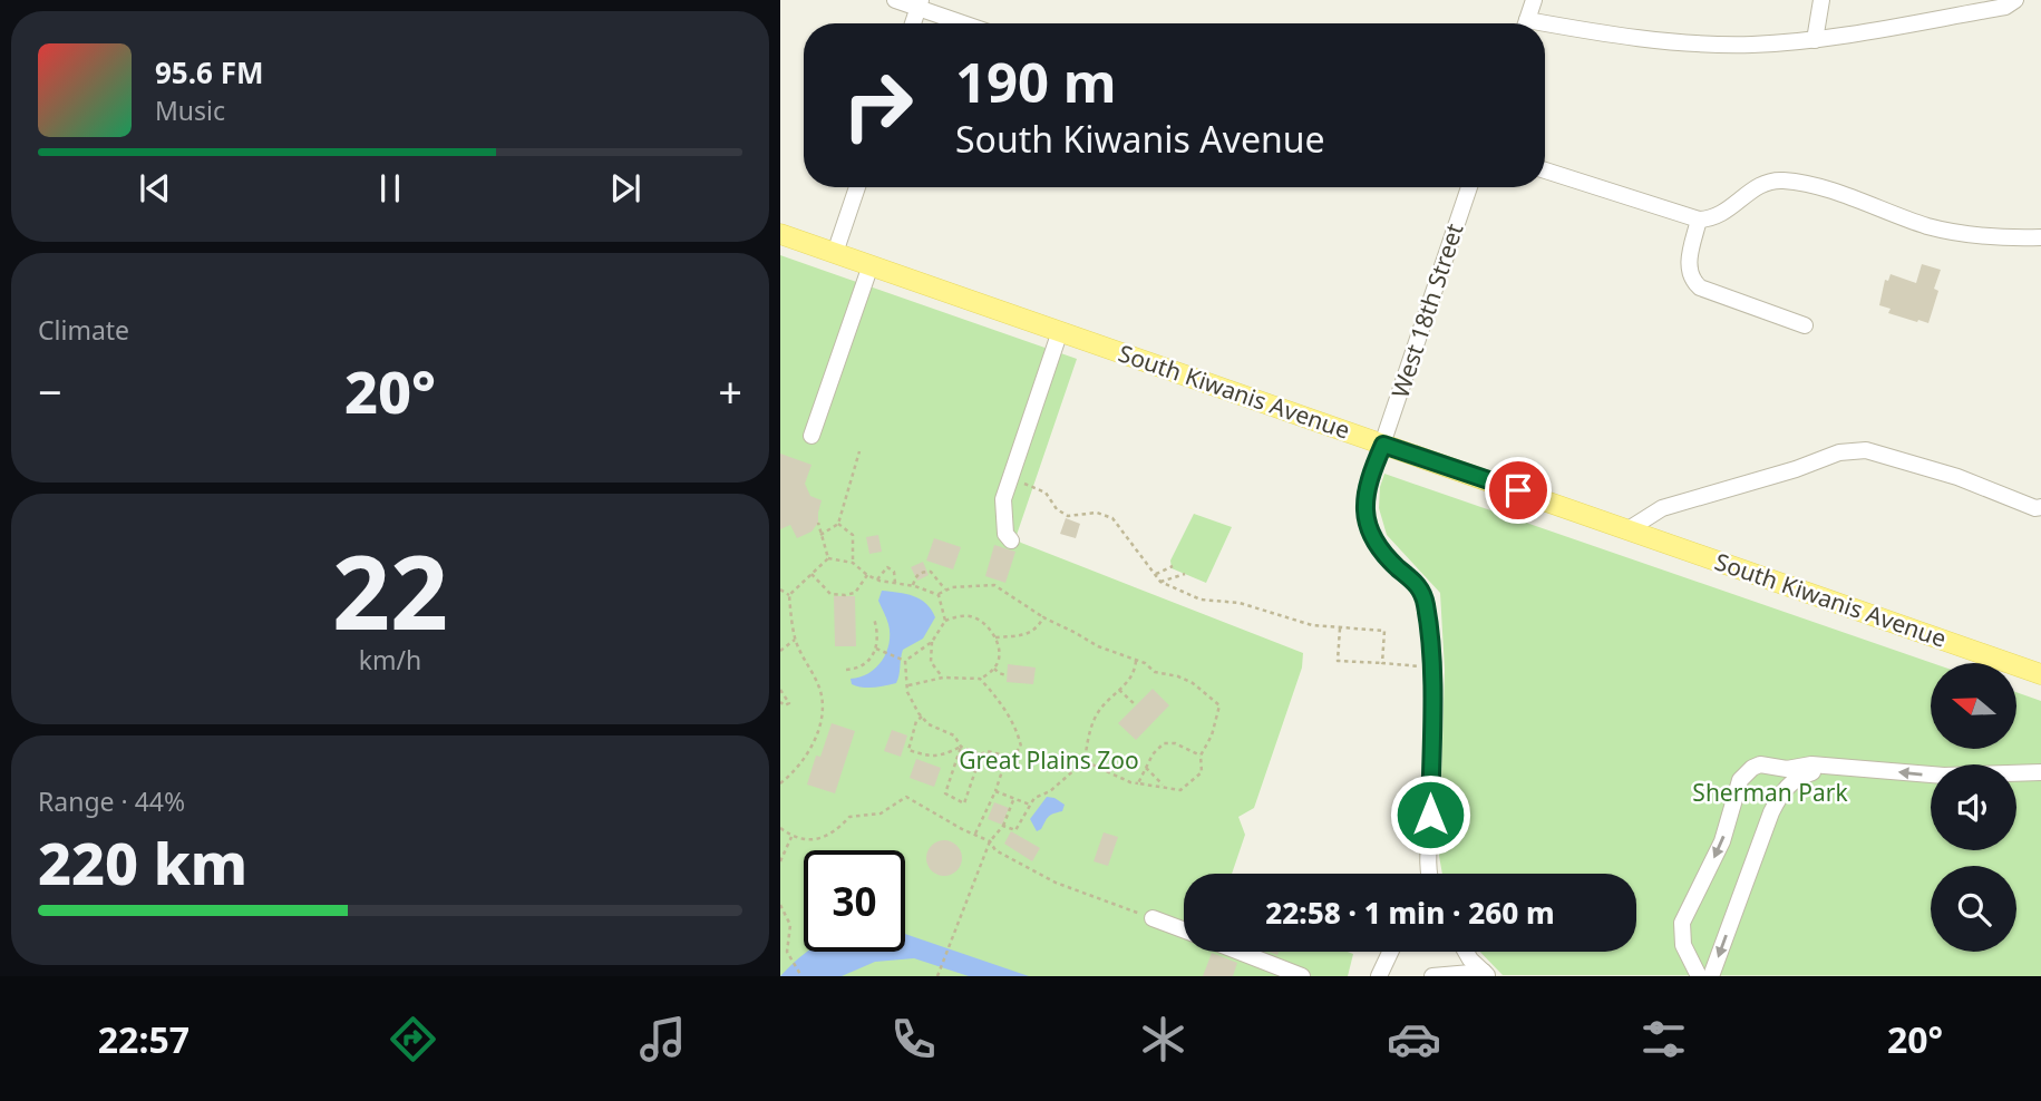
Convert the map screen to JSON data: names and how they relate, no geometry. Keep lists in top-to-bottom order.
{
  "streets": {
    "main road": ["South Kiwanis Avenue"],
    "street": ["West 18th Street"]
  },
  "crossings": [
    ["West 18th Street", "South Kiwanis Avenue"]
  ],
  "parks": ["Great Plains Zoo", "Sherman Park"],
  "north": "left",
  "page": {
    "turn": ["190 m", "South Kiwanis Avenue"],
    "song": ["95.6 FM", "Music"],
    "tile": [
      "Climate",
      ["22", "km/h"],
      ["Range · 44%", "220 km"]
    ],
    "heat": ["−", "20°", "+"],
    "limit": "30",
    "trip": "22:58 · 1 min · 260 m",
    "tabs": ["22:57", "20°"]
  }
}
